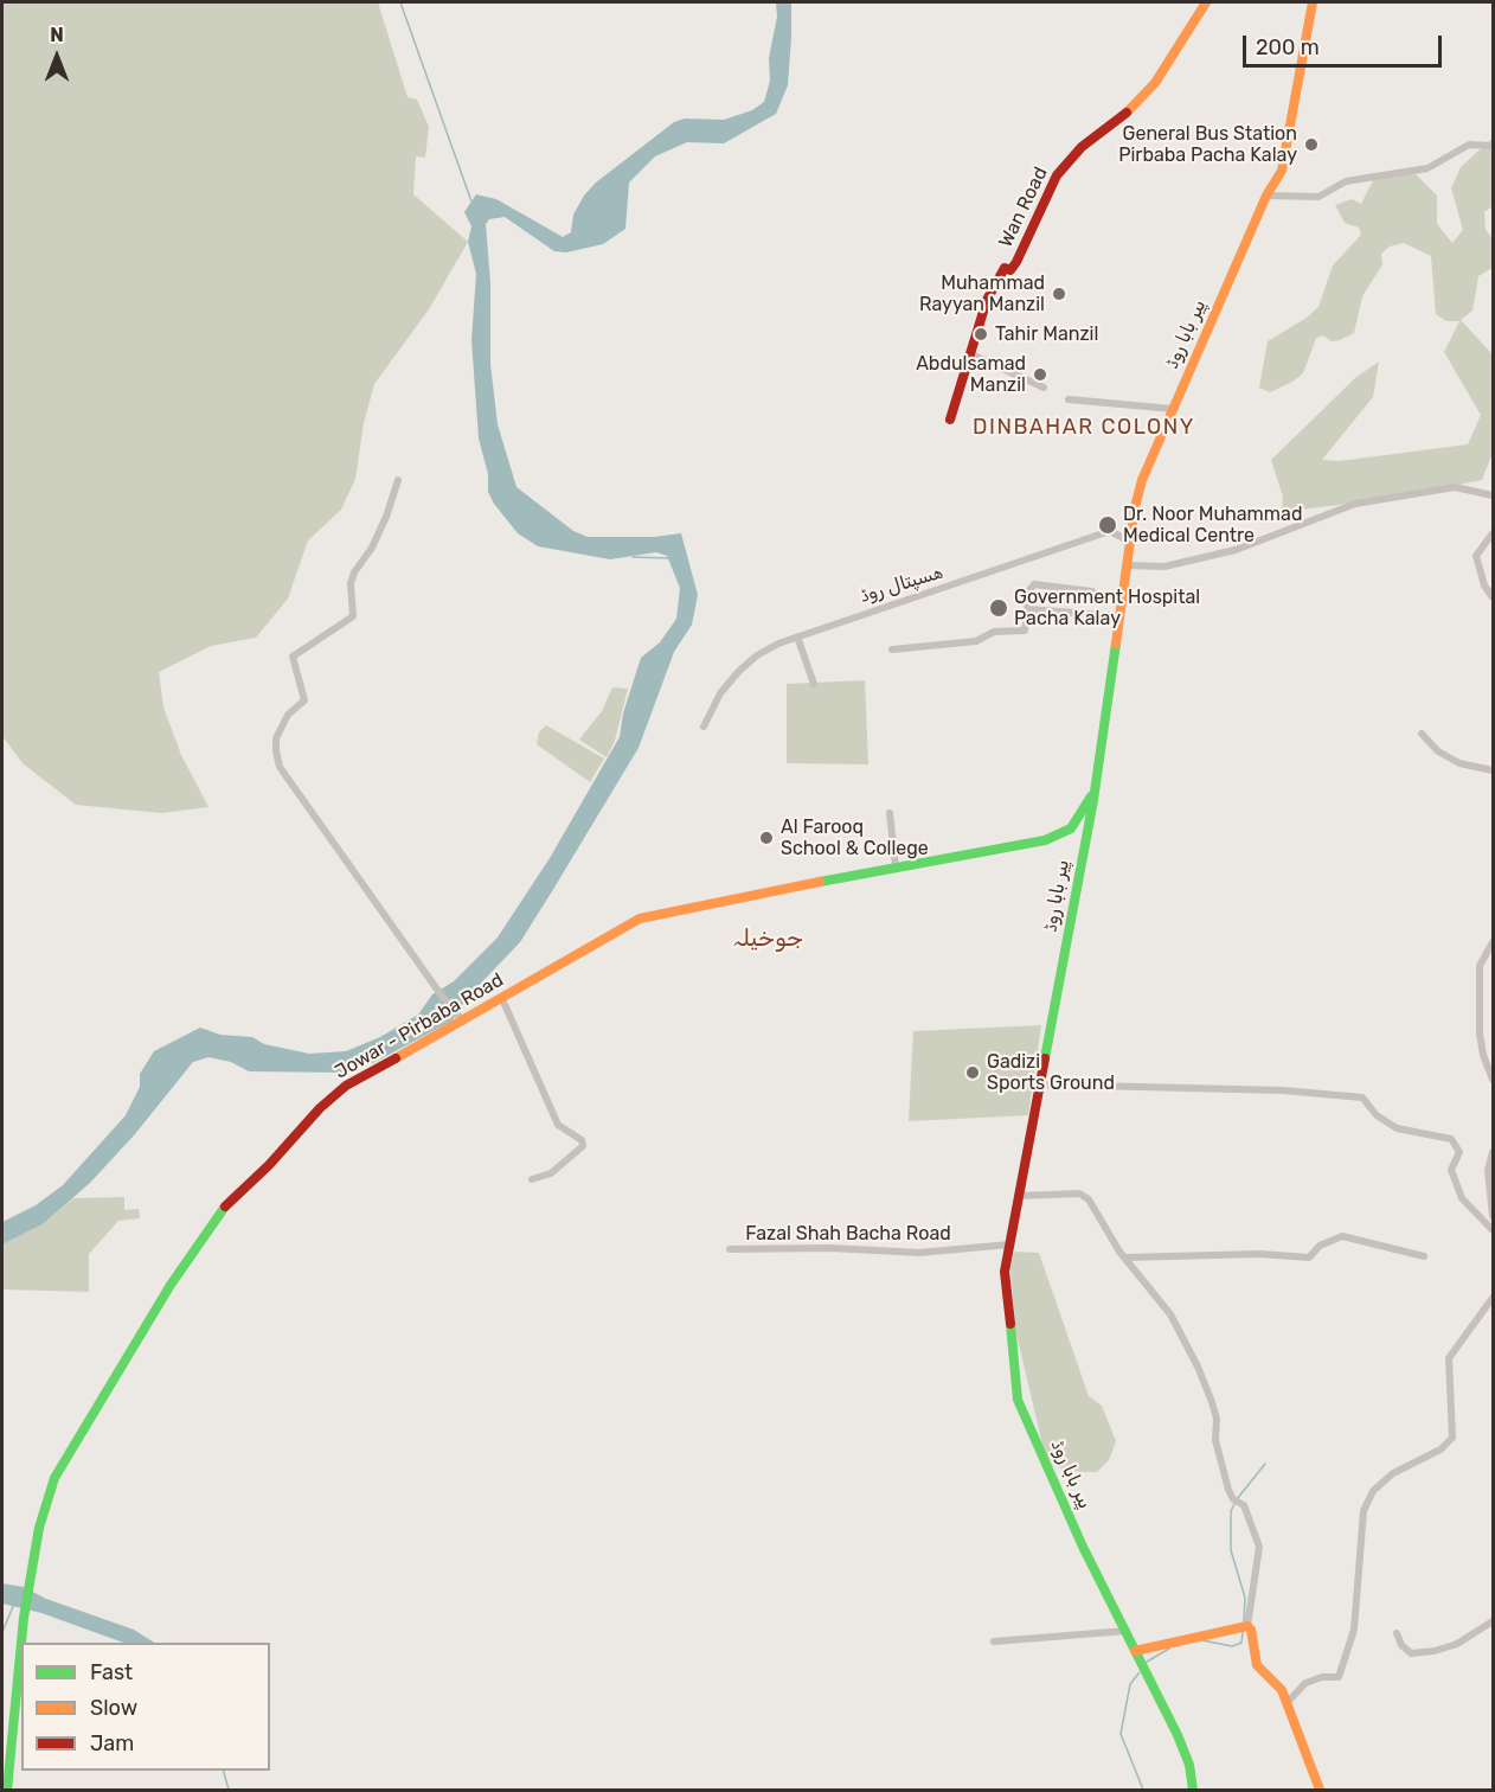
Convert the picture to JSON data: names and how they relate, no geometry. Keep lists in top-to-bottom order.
{
  "streets": {
    "main road": ["Wan Road", "پیر بابا روڈ", "Jowar - Pirbaba Road"],
    "street": ["ھسپتال روڈ", "Fazal Shah Bacha Road"]
  },
  "crossings": [
    ["پیر بابا روڈ", "ھسپتال روڈ"],
    ["پیر بابا روڈ", "Fazal Shah Bacha Road"]
  ],
  "districts": ["DINBAHAR COLONY", "جوخیلہ"],
  "places": [
    "General Bus Station Pirbaba Pacha Kalay",
    "Muhammad Rayyan Manzil",
    "Tahir Manzil",
    "Abdulsamad Manzil",
    "Dr. Noor Muhammad Medical Centre",
    "Government Hospital Pacha Kalay",
    "Al Farooq School & College",
    "Gadizi Sports Ground"
  ],
  "legend": ["Fast", "Slow", "Jam"],
  "scale_bar": "200 m",
  "north": "top"
}
